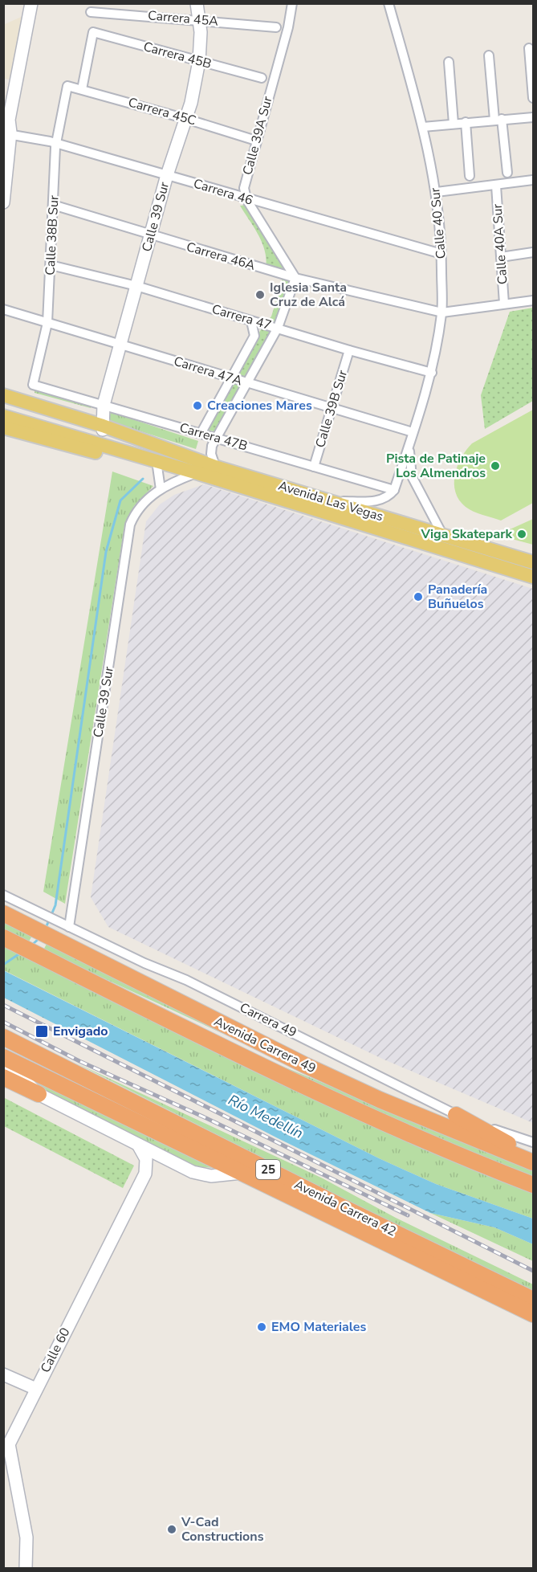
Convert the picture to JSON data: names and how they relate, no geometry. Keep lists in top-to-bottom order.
{
  "streets": {
    "highway": ["Avenida Carrera 49", "25", "Avenida Carrera 42"],
    "main road": ["Avenida Las Vegas"],
    "street": [
      "Carrera 45A",
      "Carrera 45B",
      "Carrera 45C",
      "Calle 39A Sur",
      "Carrera 46",
      "Calle 39 Sur",
      "Calle 40 Sur",
      "Calle 38B Sur",
      "Calle 40A Sur",
      "Carrera 46A",
      "Carrera 47",
      "Carrera 47A",
      "Calle 39B Sur",
      "Carrera 47B",
      "Carrera 49",
      "Calle 60"
    ]
  },
  "crossings": [
    ["Carrera 45A", "Calle 39 Sur"],
    ["Carrera 45B", "Carrera 45C"],
    ["Carrera 45B", "Calle 39 Sur"],
    ["Carrera 45C", "Calle 39A Sur"],
    ["Carrera 45C", "Calle 39 Sur"],
    ["Carrera 45C", "Calle 38B Sur"],
    ["Calle 39A Sur", "Carrera 46"],
    ["Carrera 46", "Calle 39 Sur"],
    ["Carrera 46", "Calle 40 Sur"],
    ["Carrera 46", "Calle 38B Sur"],
    ["Calle 39 Sur", "Carrera 46A"],
    ["Calle 39 Sur", "Carrera 47"],
    ["Calle 39 Sur", "Carrera 47A"],
    ["Calle 39 Sur", "Carrera 47B"],
    ["Calle 39 Sur", "Avenida Las Vegas"],
    ["Calle 39 Sur", "Carrera 49"],
    ["Calle 40 Sur", "Carrera 46A"],
    ["Calle 40 Sur", "Carrera 47"],
    ["Calle 40 Sur", "Carrera 47A"],
    ["Calle 40 Sur", "Carrera 47B"],
    ["Calle 40 Sur", "Avenida Las Vegas"],
    ["Calle 38B Sur", "Carrera 46A"],
    ["Calle 38B Sur", "Carrera 47"],
    ["Calle 38B Sur", "Carrera 47A"],
    ["Calle 38B Sur", "Carrera 47B"],
    ["Calle 40A Sur", "Carrera 46A"],
    ["Carrera 47", "Calle 39B Sur"],
    ["Carrera 47A", "Calle 39B Sur"],
    ["Calle 39B Sur", "Carrera 47B"],
    ["Avenida Carrera 42", "Calle 60"]
  ],
  "water": ["Río Medellín"],
  "places": {
    "other": [
      "Iglesia Santa Cruz de Alcá",
      "Creaciones Mares",
      "Pista de Patinaje Los Almendros",
      "Viga Skatepark",
      "Panadería Buñuelos",
      "EMO Materiales",
      "V-Cad Constructions"
    ],
    "transit": ["Envigado"]
  }
}
